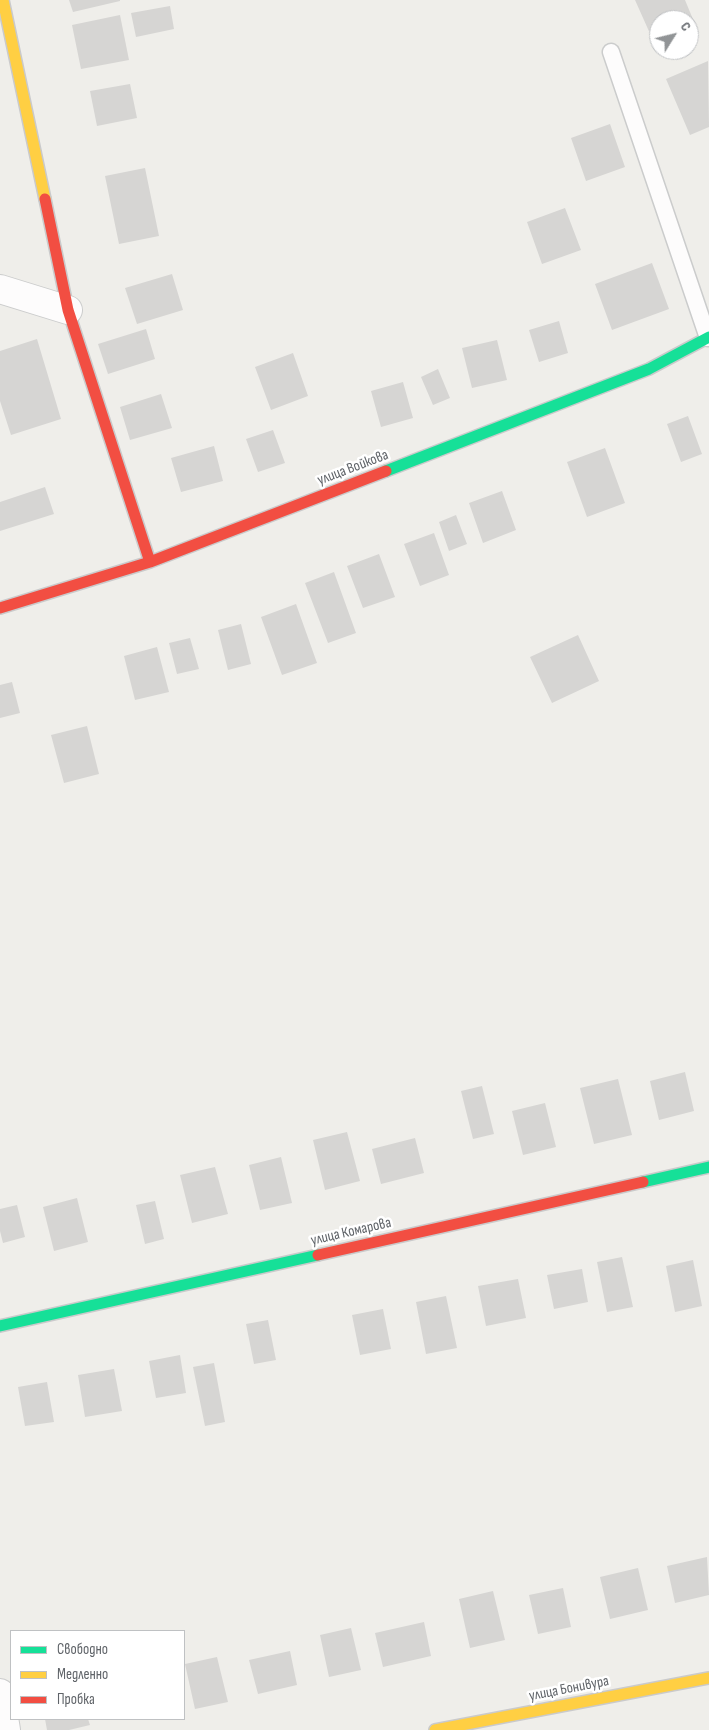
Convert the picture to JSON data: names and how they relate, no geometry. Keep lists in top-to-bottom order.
{
  "streets": {
    "street": ["улица Войкова", "улица Комарова", "улица Бонивура"]
  },
  "legend": ["Свободно", "Медленно", "Пробка"],
  "north": "top right"
}
